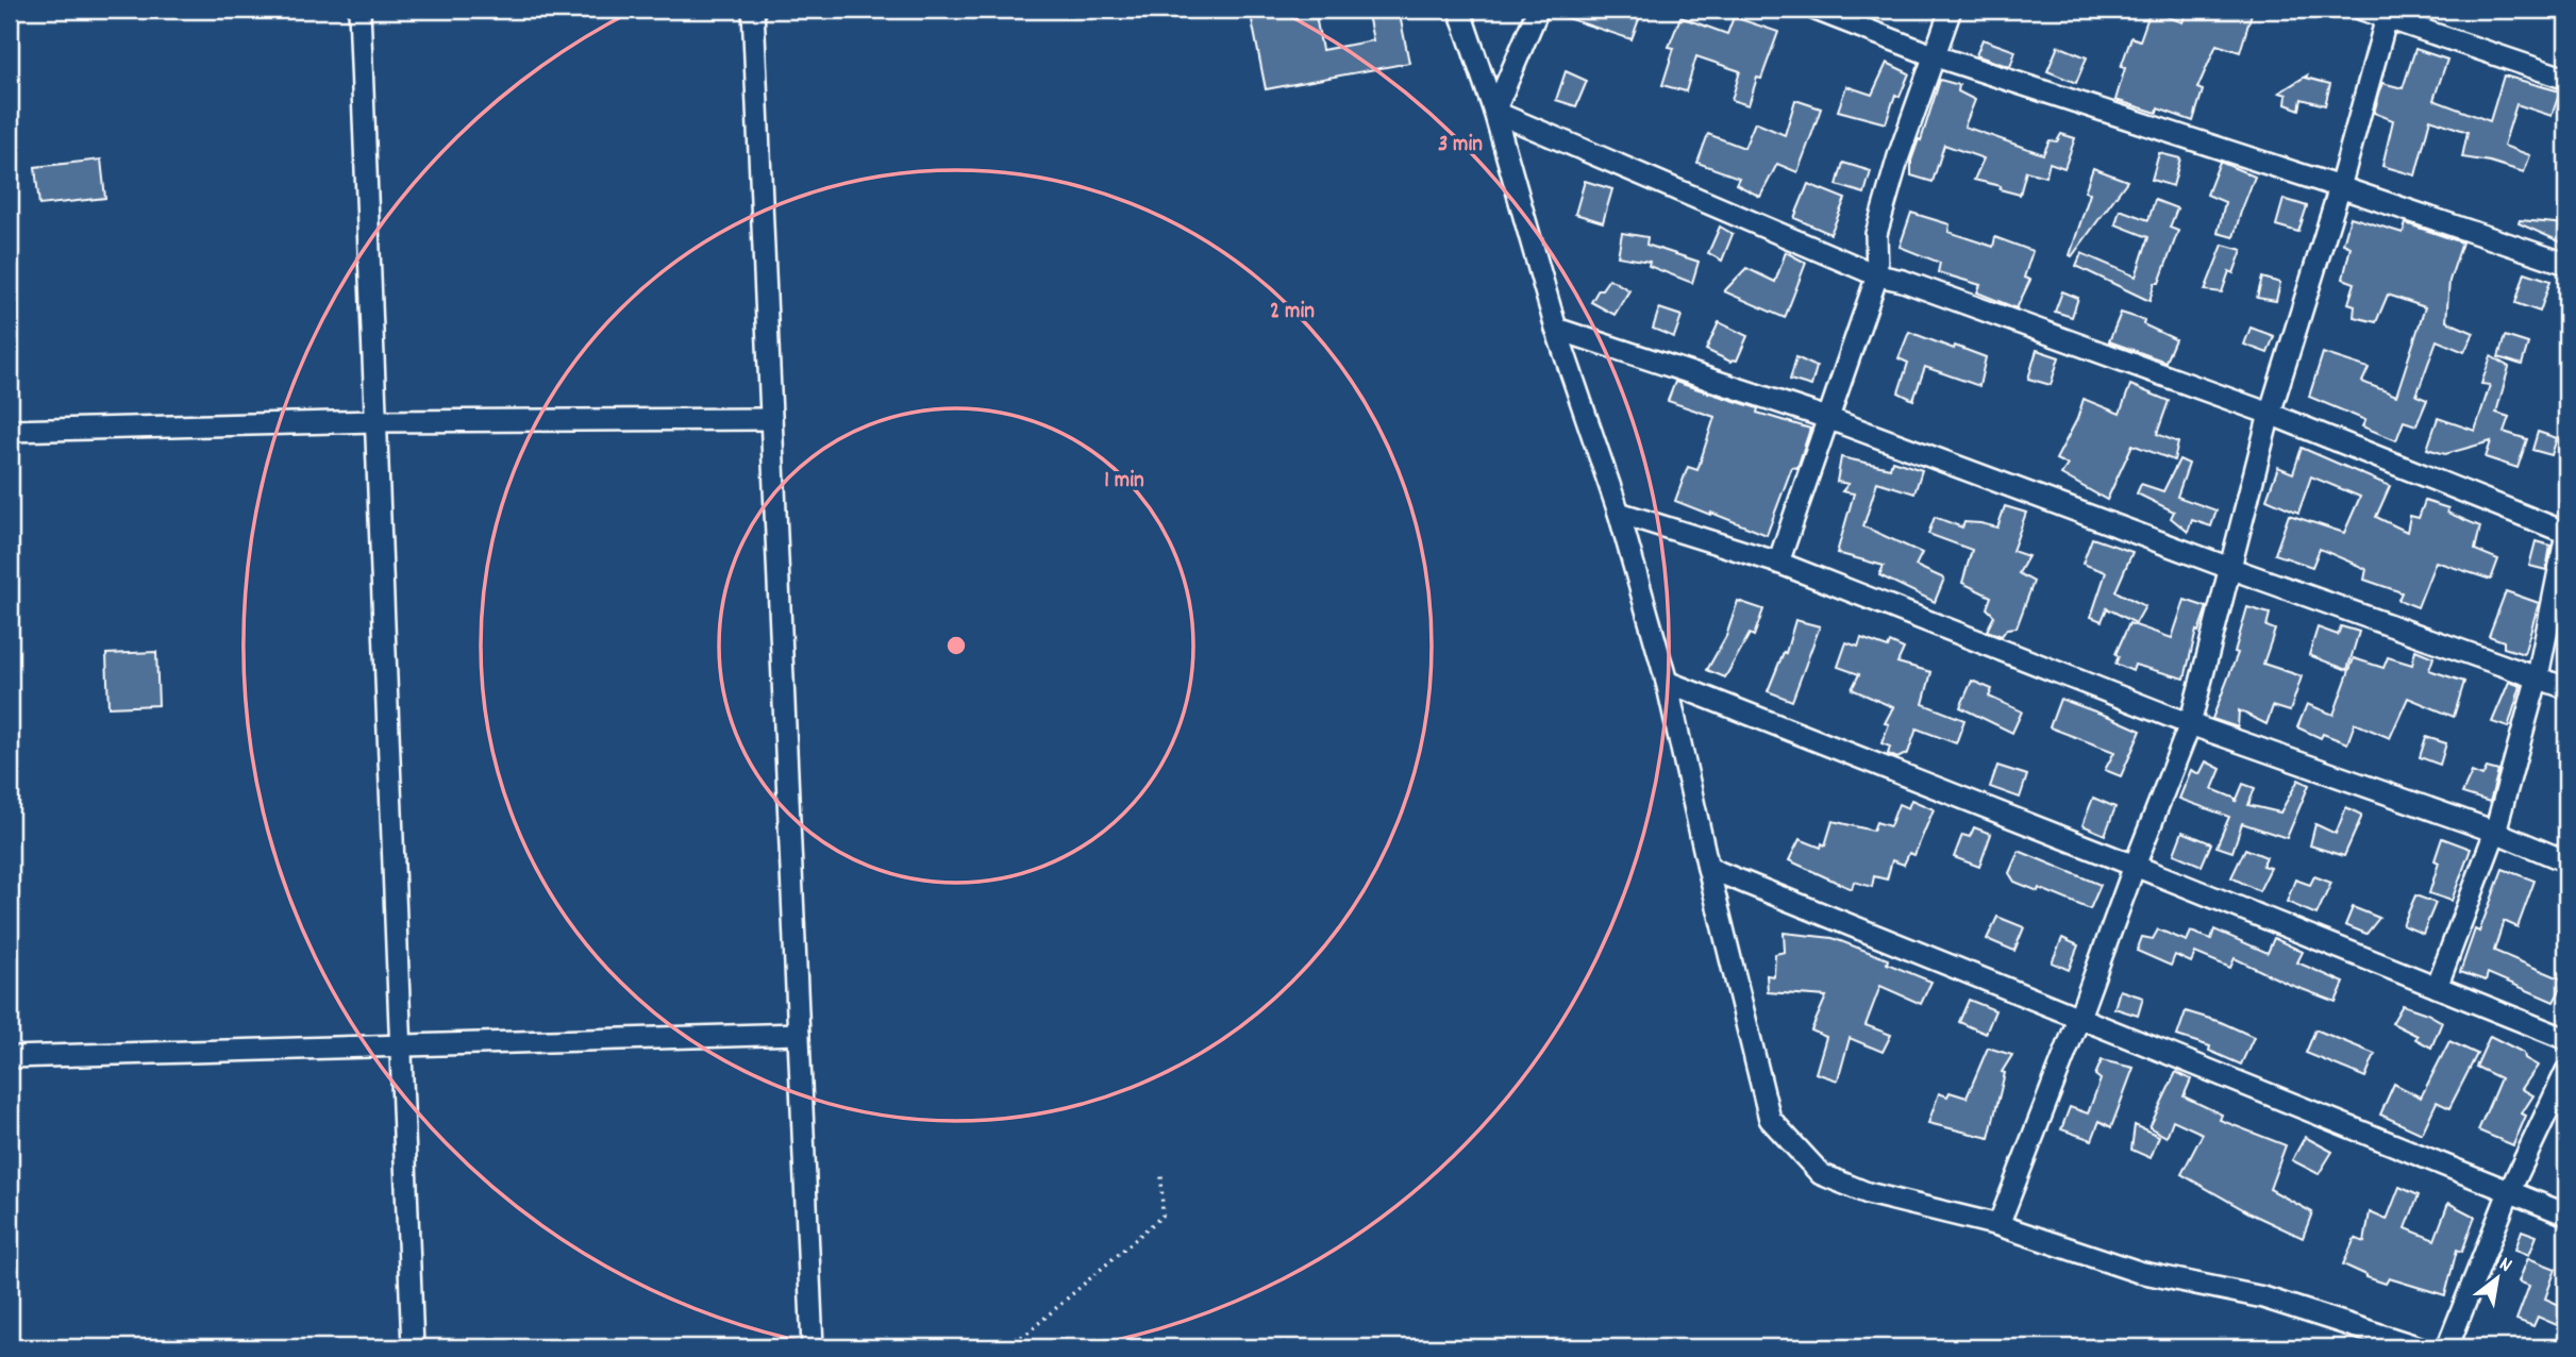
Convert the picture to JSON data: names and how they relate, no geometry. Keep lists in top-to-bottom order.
{
  "north": "top right",
  "rings": ["3 min", "2 min", "1 min"]
}
